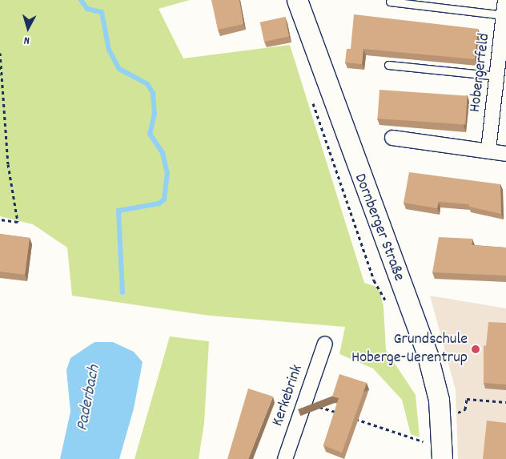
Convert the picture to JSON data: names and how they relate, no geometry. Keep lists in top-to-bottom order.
{
  "streets": {
    "street": ["Hobergerfeld", "Dornberger Straße", "Kerkebrink"]
  },
  "water": ["Paderbach"],
  "places": ["Grundschule Hoberge-Uerentrup"],
  "north": "bottom"
}
